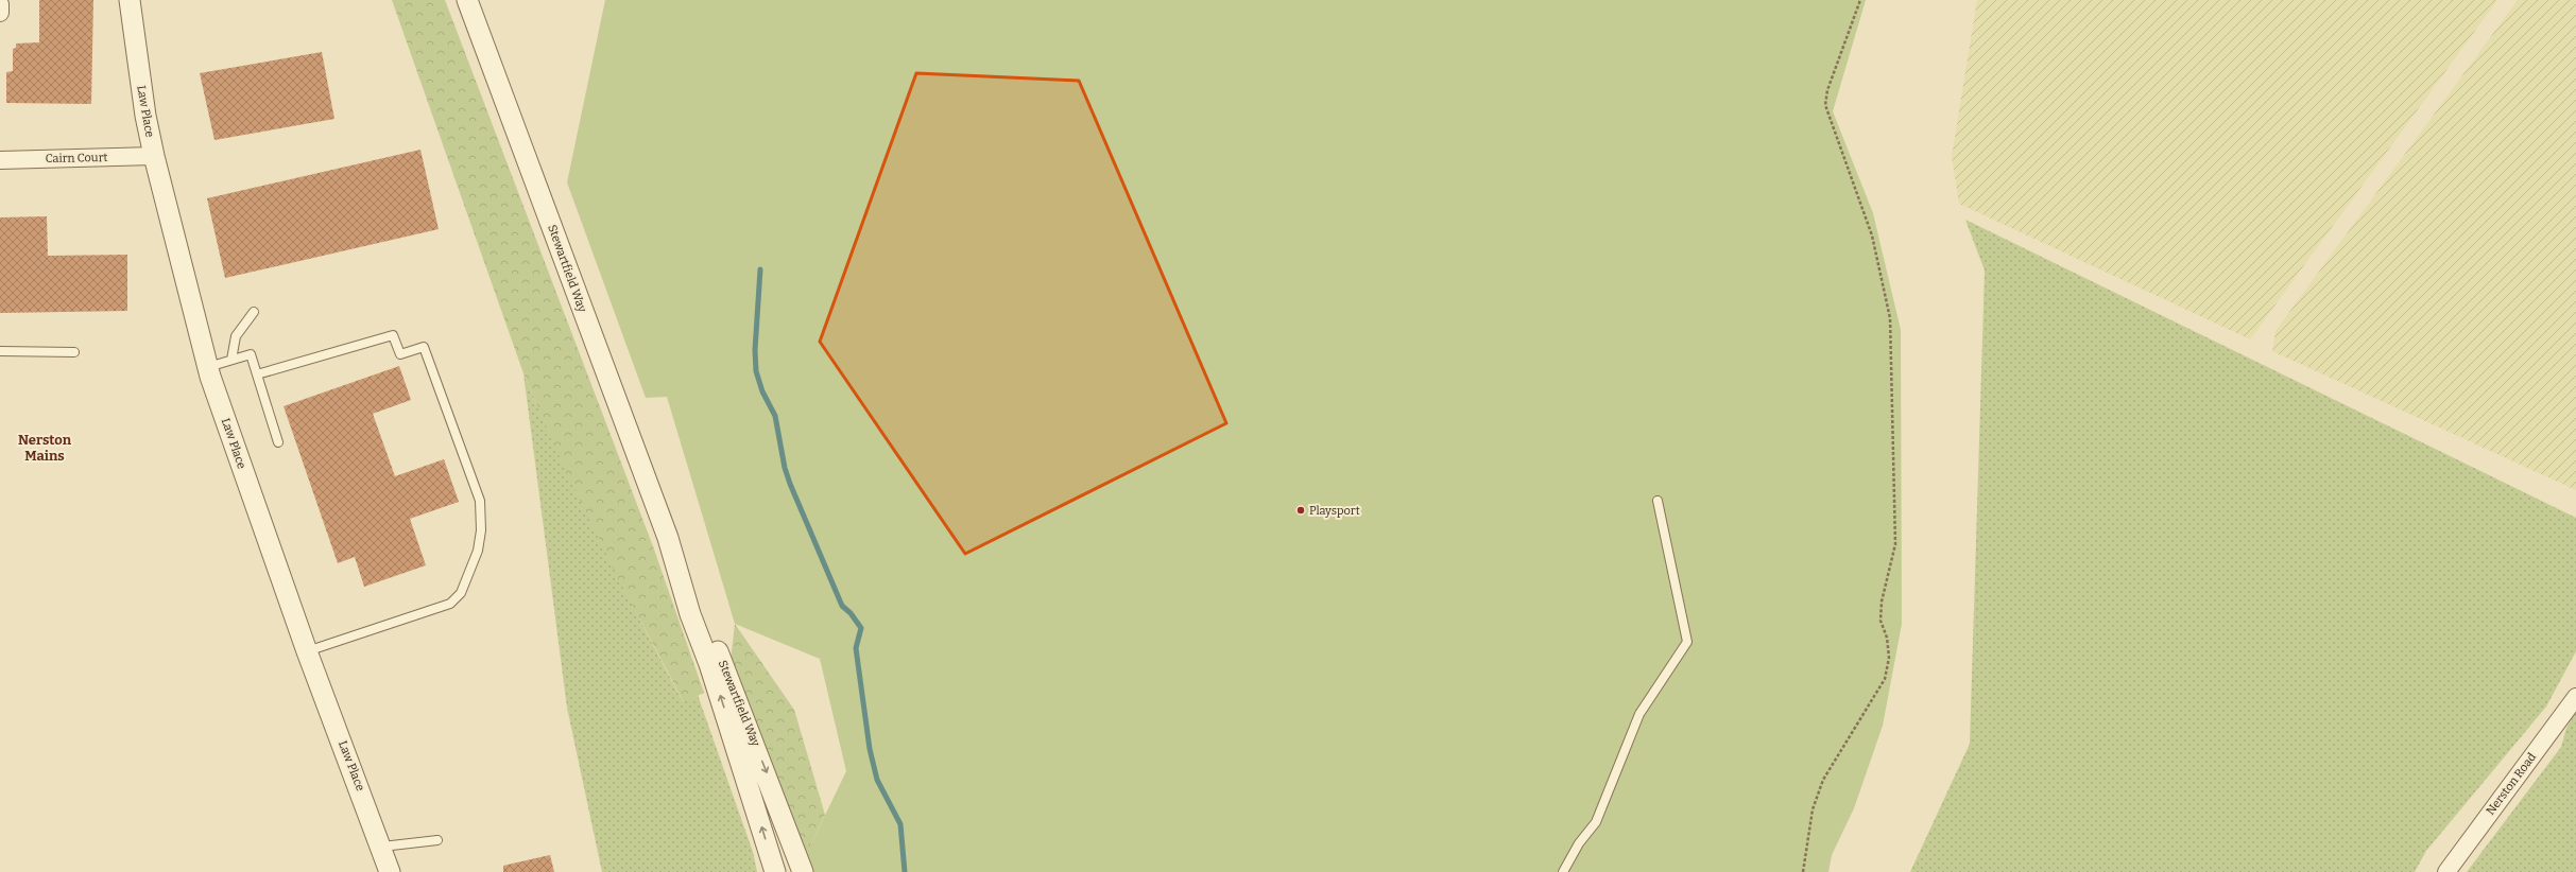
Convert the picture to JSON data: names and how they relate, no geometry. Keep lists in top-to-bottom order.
{
  "streets": {
    "street": [
      "Law Place",
      "Cairn Court",
      "Stewartfield Way",
      "Nerston Road"
    ]
  },
  "crossings": [
    ["Law Place", "Cairn Court"]
  ],
  "districts": ["Nerston Mains"],
  "places": ["Playsport"]
}
